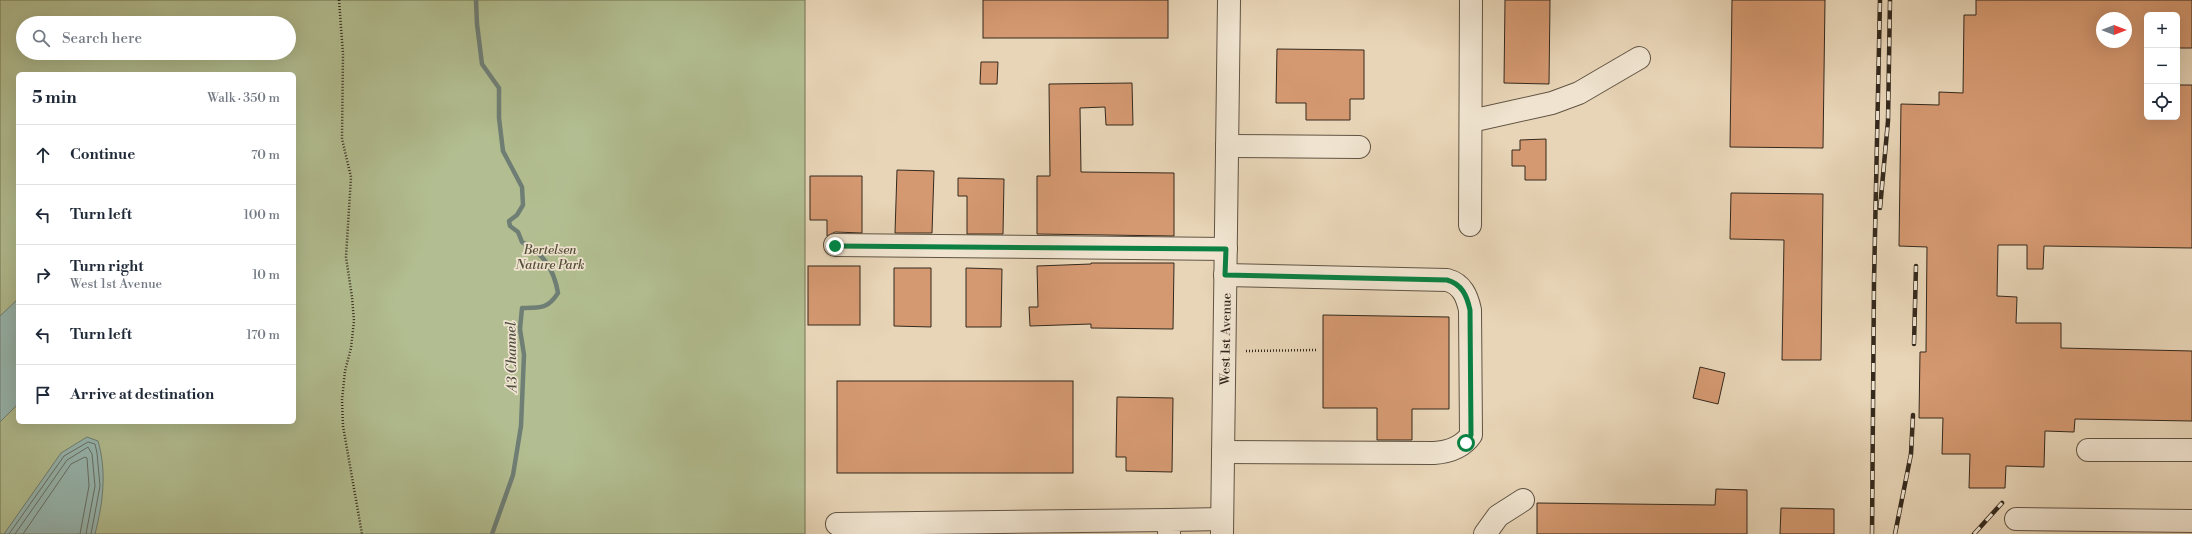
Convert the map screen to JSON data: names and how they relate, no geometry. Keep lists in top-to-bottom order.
{
  "streets": {
    "street": ["West 1st Avenue"]
  },
  "water": ["A3 Channel"],
  "parks": ["Bertelsen Nature Park"],
  "north": "right",
  "page": {
    "map_buttons": ["+", "−"],
    "search": "Search here",
    "heading": ["5 min", "Walk · 350 m"],
    "list": [
      ["Continue", "70 m"],
      ["Turn left", "100 m"],
      ["Turn right", "West 1st Avenue", "10 m"],
      ["Turn left", "170 m"],
      "Arrive at destination"
    ]
  }
}
